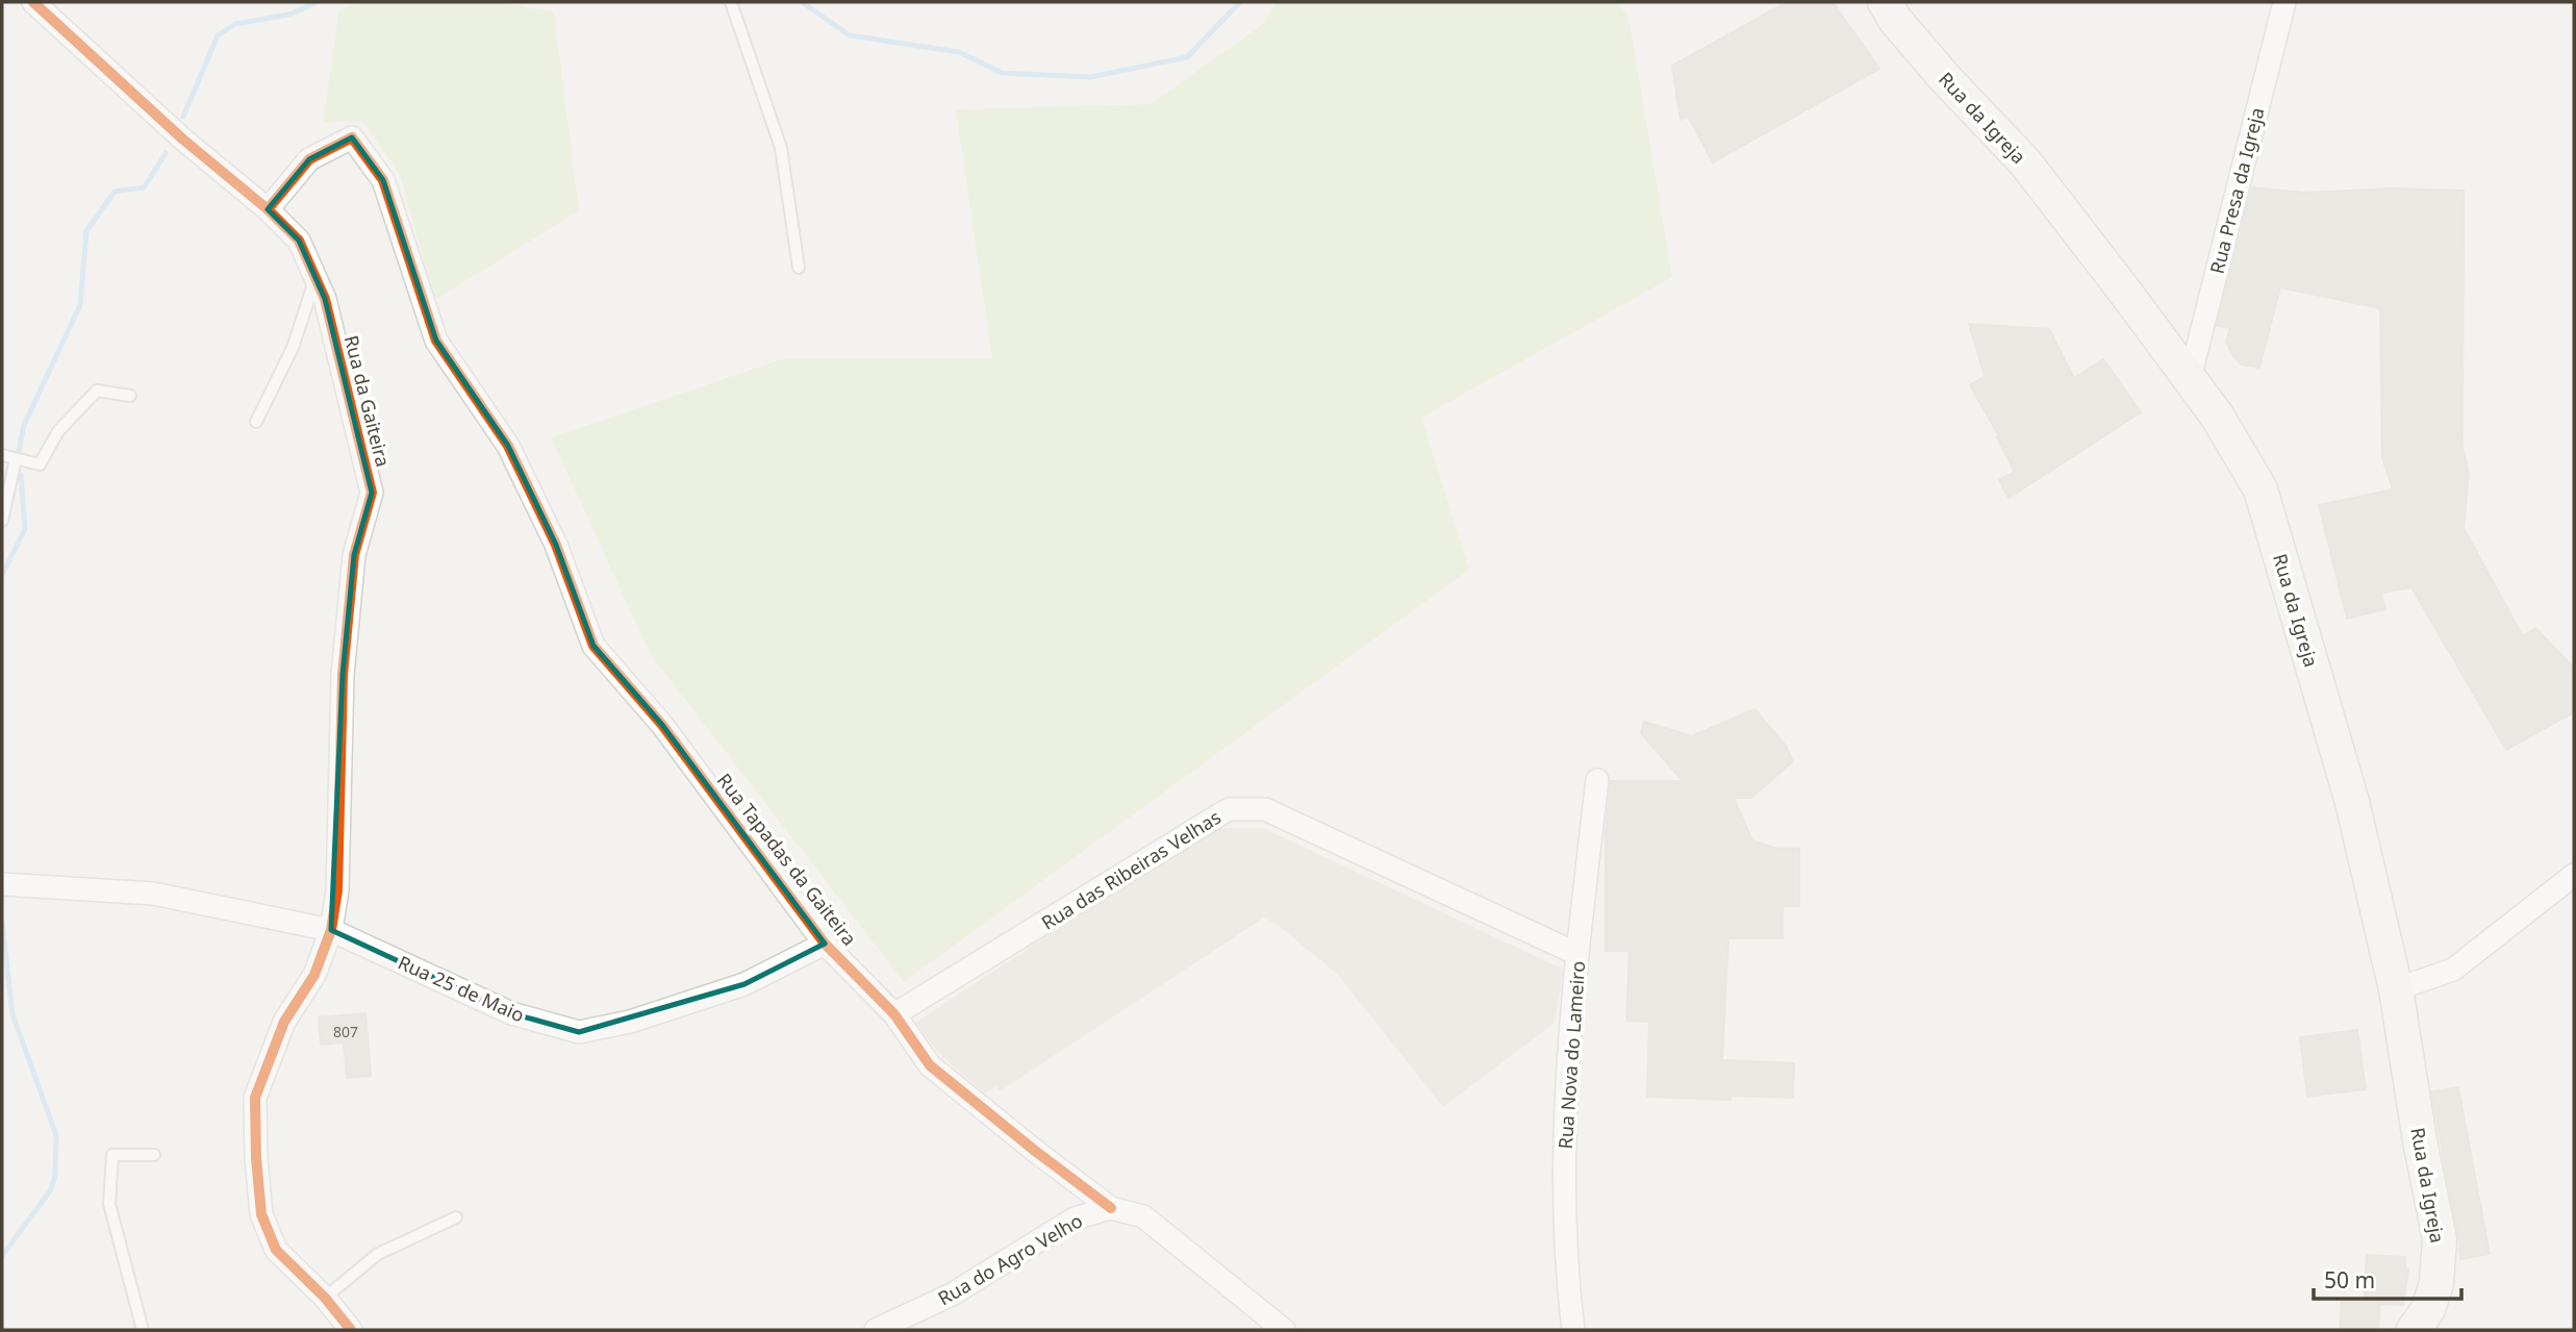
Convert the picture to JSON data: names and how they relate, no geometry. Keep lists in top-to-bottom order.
{
  "streets": {
    "main road": ["Rua da Igreja"],
    "street": [
      "Rua Presa da Igreja",
      "Rua da Gaiteira",
      "Rua Tapadas da Gaiteira",
      "Rua das Ribeiras Velhas",
      "Rua 25 de Maio",
      "Rua Nova do Lameiro",
      "Rua do Agro Velho"
    ]
  },
  "crossings": [
    ["Rua da Igreja", "Rua Presa da Igreja"],
    ["Rua da Gaiteira", "Rua Tapadas da Gaiteira"],
    ["Rua da Gaiteira", "Rua 25 de Maio"],
    ["Rua Tapadas da Gaiteira", "Rua das Ribeiras Velhas"],
    ["Rua Tapadas da Gaiteira", "Rua 25 de Maio"],
    ["Rua Tapadas da Gaiteira", "Rua do Agro Velho"],
    ["Rua das Ribeiras Velhas", "Rua Nova do Lameiro"]
  ],
  "house_numbers": ["807"],
  "scale_bar": "50 m"
}
